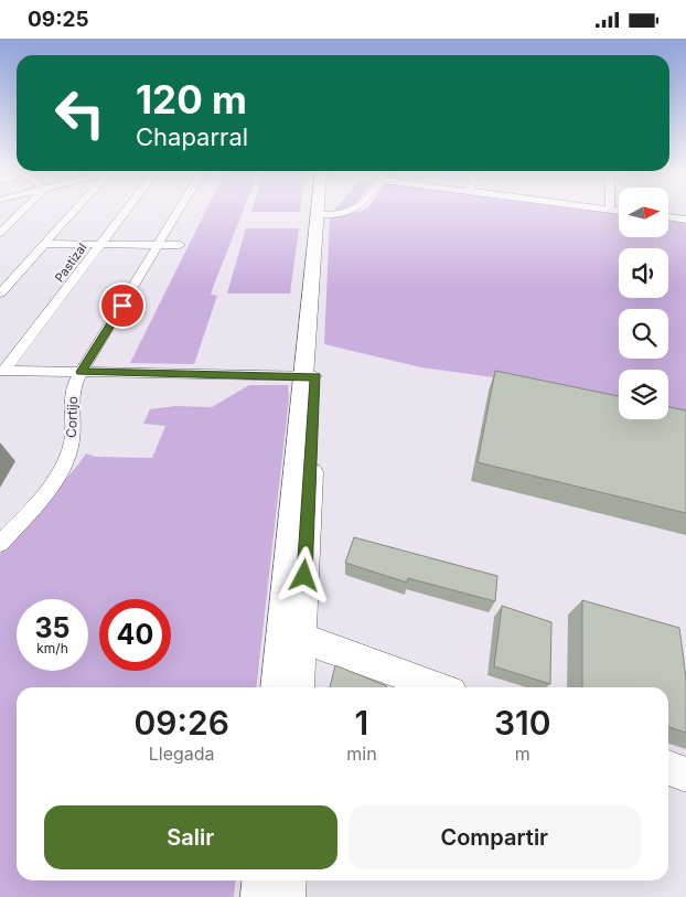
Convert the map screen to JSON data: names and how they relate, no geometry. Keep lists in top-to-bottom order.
{
  "streets": {
    "street": ["Pastizal", "Cortijo"]
  },
  "north": "right",
  "page": {
    "status": "09:25",
    "turn": ["120 m", "Chaparral"],
    "speed": "35 km/h",
    "limit": "40",
    "eta": [
      "09:26",
      "Llegada",
      "1",
      "min",
      "310",
      "m"
    ],
    "buttons": ["Salir", "Compartir"]
  }
}
